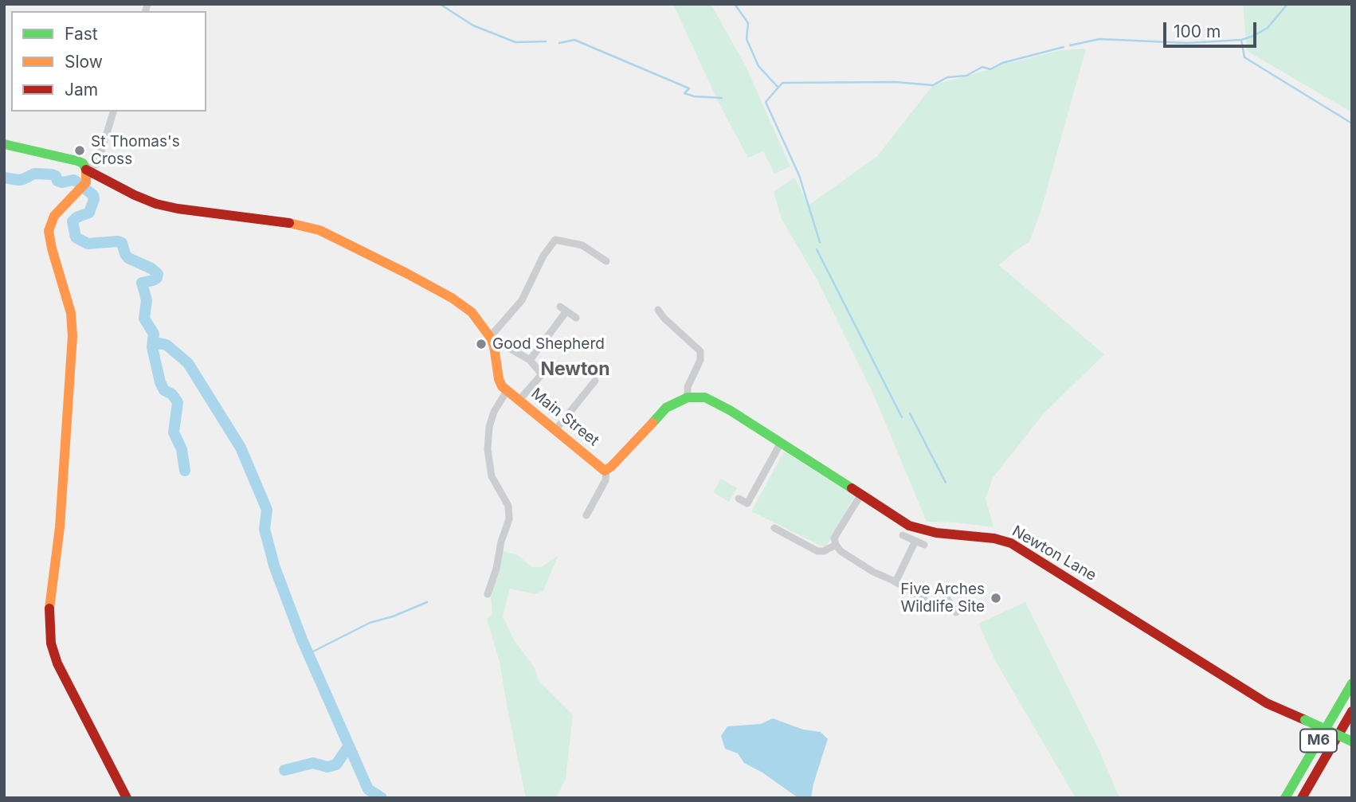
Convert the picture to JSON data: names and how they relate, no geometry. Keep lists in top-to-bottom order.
{
  "streets": {
    "main road": ["Main Street", "Newton Lane", "M6"]
  },
  "districts": ["Newton"],
  "places": ["St Thomas's Cross", "Good Shepherd", "Five Arches Wildlife Site"],
  "legend": ["Fast", "Slow", "Jam"],
  "scale_bar": "100 m"
}
